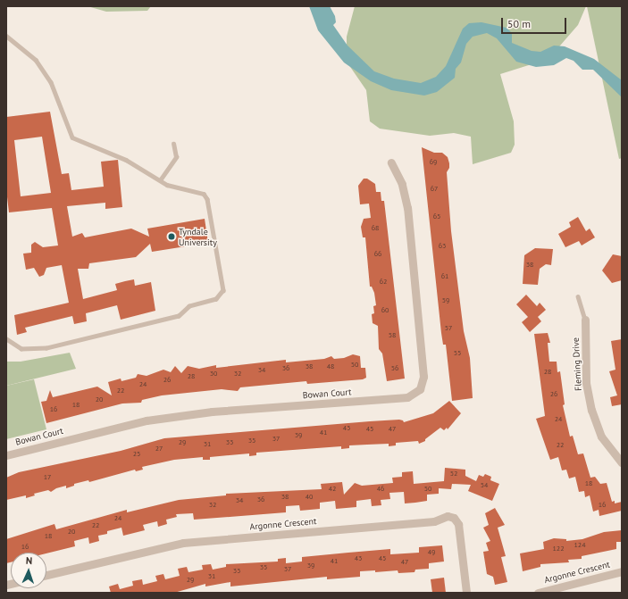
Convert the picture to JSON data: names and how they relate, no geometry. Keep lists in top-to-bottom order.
{
  "streets": {
    "street": ["Fleming Drive", "Bowan Court", "Argonne Crescent"]
  },
  "places": ["Tyndale University"],
  "house_numbers": [
    "69",
    "67",
    "65",
    "68",
    "63",
    "66",
    "38",
    "61",
    "62",
    "59",
    "60",
    "57",
    "58",
    "55",
    "50",
    "38",
    "48",
    "36",
    "56",
    "34",
    "28",
    "30",
    "32",
    "28",
    "26",
    "24",
    "22",
    "26",
    "20",
    "18",
    "16",
    "24",
    "43",
    "45",
    "47",
    "41",
    "39",
    "37",
    "35",
    "29",
    "33",
    "31",
    "22",
    "27",
    "25",
    "52",
    "17",
    "18",
    "54",
    "42",
    "46",
    "50",
    "38",
    "40",
    "36",
    "34",
    "32",
    "16",
    "24",
    "22",
    "20",
    "18",
    "124",
    "16",
    "122",
    "49",
    "43",
    "45",
    "41",
    "47",
    "39",
    "35",
    "37",
    "33",
    "31",
    "29"
  ],
  "scale_bar": "50 m",
  "north": "top"
}
